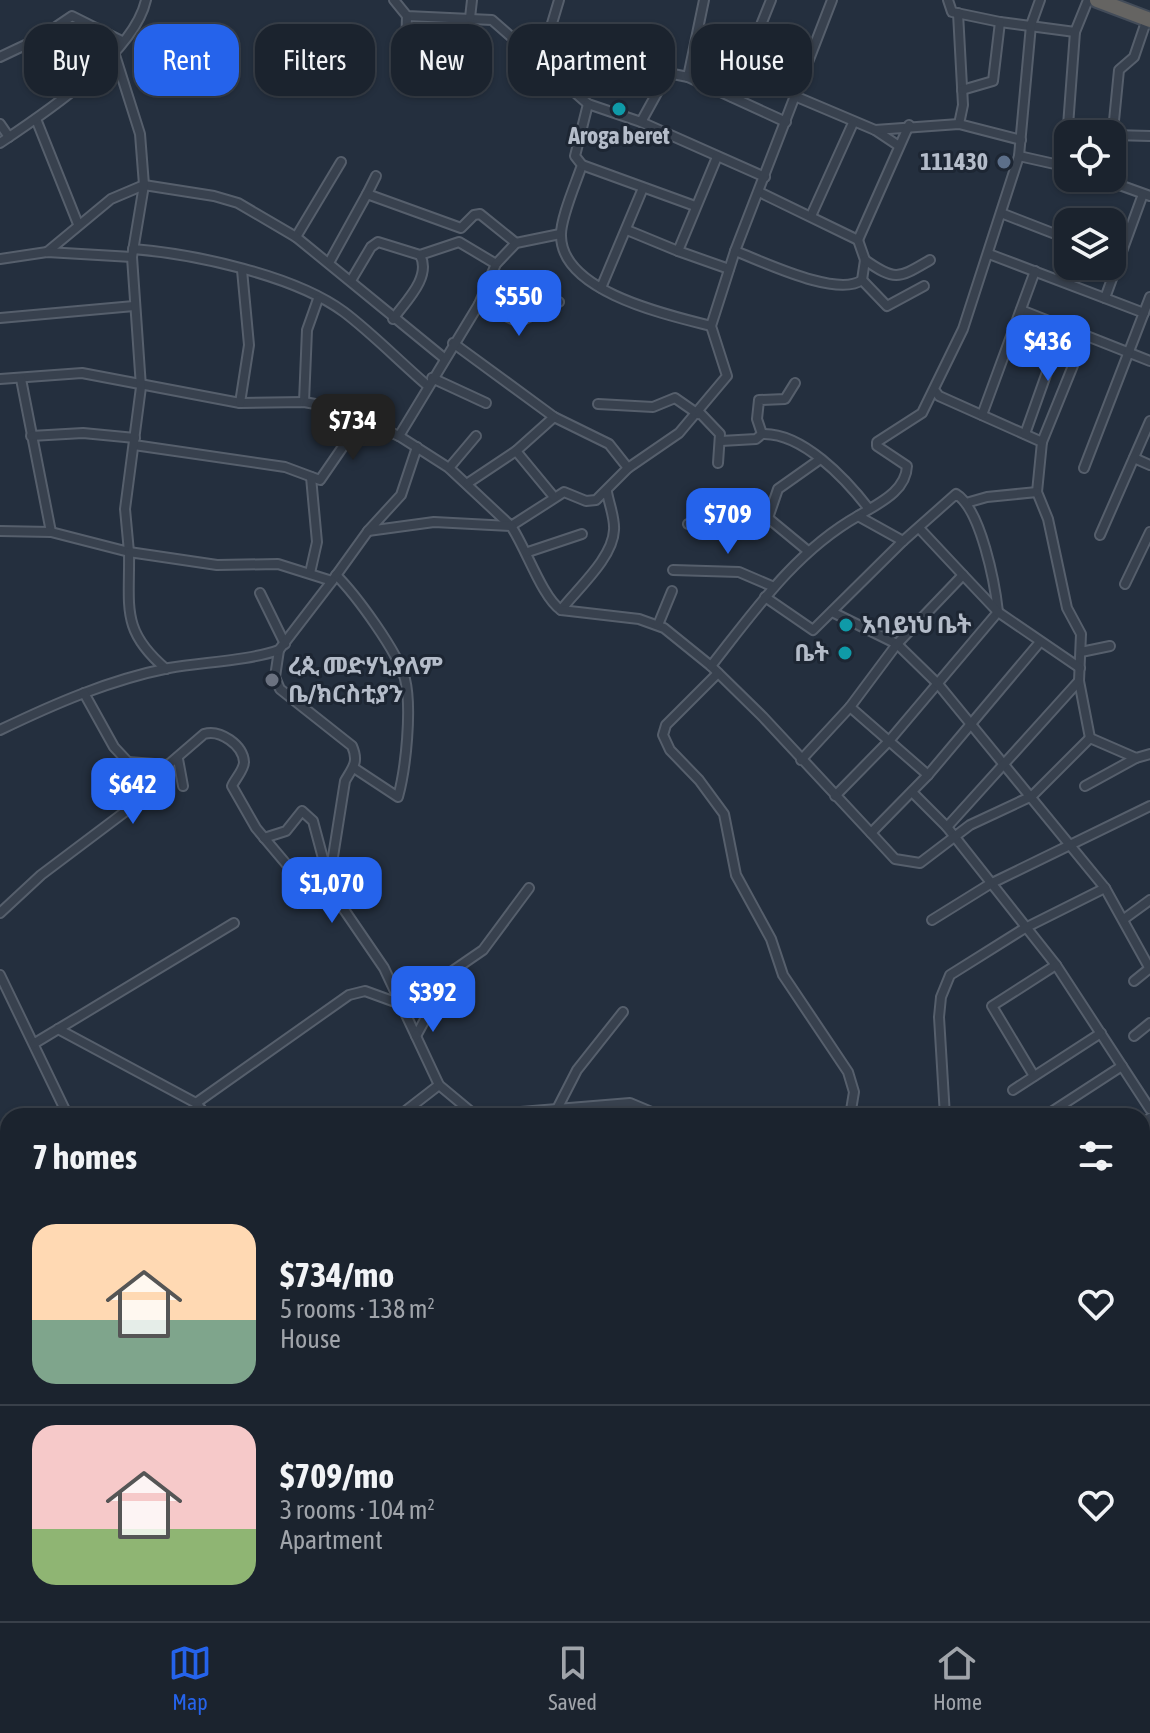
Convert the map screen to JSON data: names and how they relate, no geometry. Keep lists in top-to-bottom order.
{
  "places": [
    "Aroga beret",
    "111430",
    "አባይነህ ቤት",
    "ቤት",
    "ረጲ መድሃኒያለም ቤ/ክርስቲያን"
  ],
  "page": {
    "chip": [
      "Buy",
      "Rent",
      "Filters",
      "New",
      "Apartment",
      "House"
    ],
    "price": [
      "$550",
      "$436",
      "$734",
      "$709",
      "$642",
      "$1,070",
      "$392"
    ],
    "heading": "7 homes",
    "list": [
      {
        "name": "$734/mo",
        "note": "5 rooms · 138 m² · House"
      },
      {
        "name": "$709/mo",
        "note": "3 rooms · 104 m² · Apartment"
      }
    ],
    "tabs": ["Map", "Saved", "Home"]
  }
}
